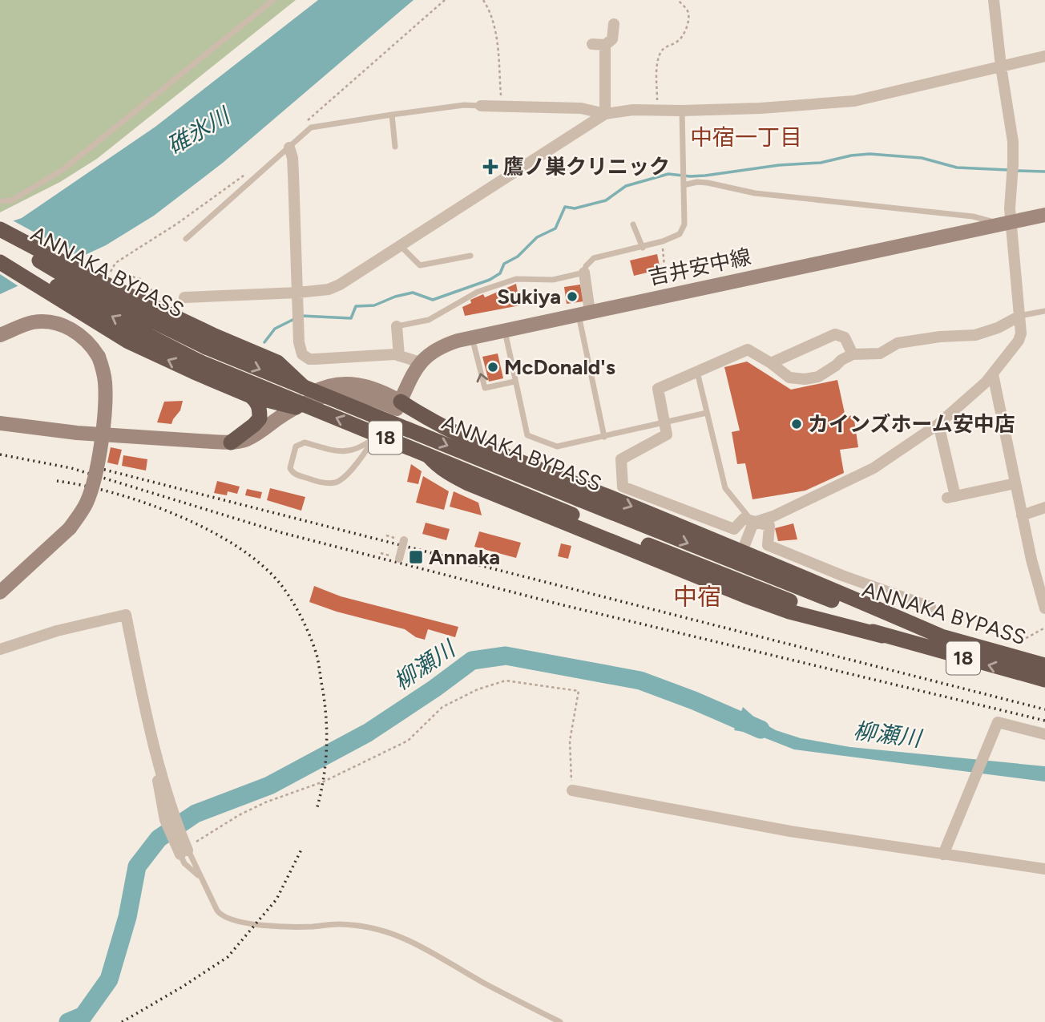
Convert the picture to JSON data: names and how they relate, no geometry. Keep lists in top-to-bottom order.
{
  "streets": {
    "highway": ["ANNAKA BYPASS", "18"],
    "main road": ["吉井安中線"]
  },
  "crossings": [
    ["ANNAKA BYPASS", "18"]
  ],
  "districts": ["中宿一丁目", "中宿"],
  "water": ["碓氷川", "柳瀬川"],
  "places": {
    "health": ["鷹ノ巣クリニック"],
    "other": ["Sukiya", "McDonald's", "カインズホーム安中店"],
    "transit": ["Annaka"]
  }
}
